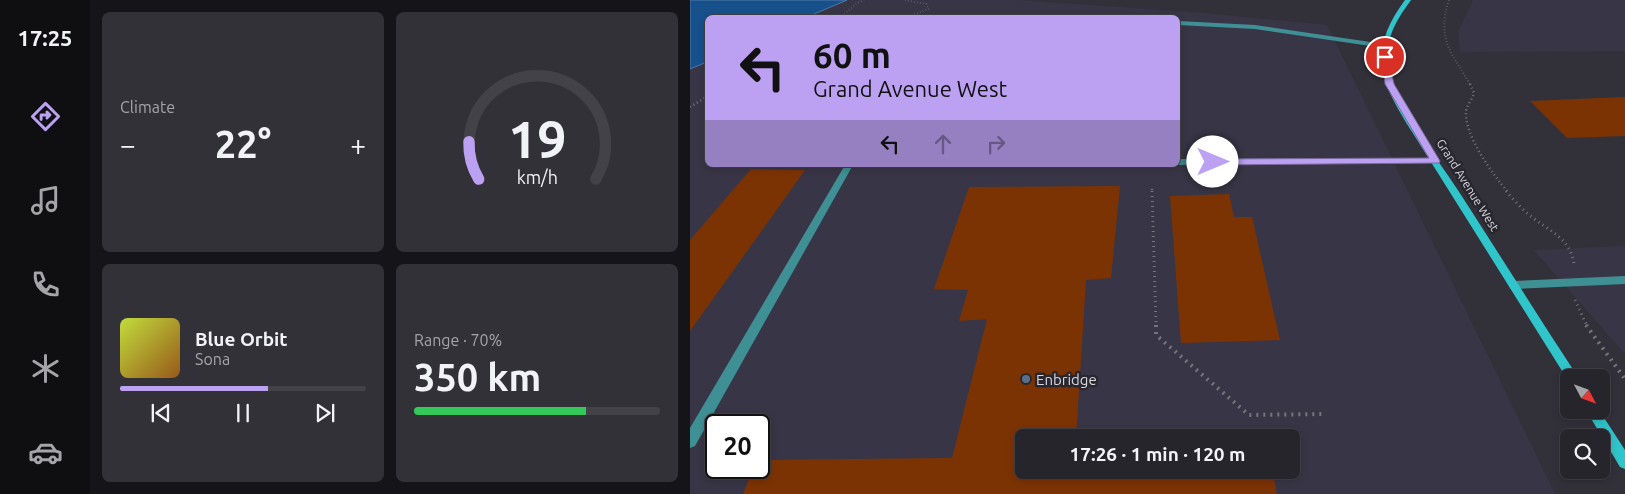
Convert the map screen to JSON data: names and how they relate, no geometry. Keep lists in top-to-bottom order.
{
  "streets": {
    "main road": ["Grand Avenue West"]
  },
  "places": ["Enbridge"],
  "north": "bottom right",
  "page": {
    "tabs": "17:25",
    "tile": [
      "Climate",
      ["Range · 70%", "350 km"]
    ],
    "turn": ["60 m", "Grand Avenue West"],
    "heat": ["−", "22°", "+"],
    "song": ["Blue Orbit", "Sona"],
    "limit": "20",
    "trip": "17:26 · 1 min · 120 m",
    "gauge": ["19", "km/h"]
  }
}
